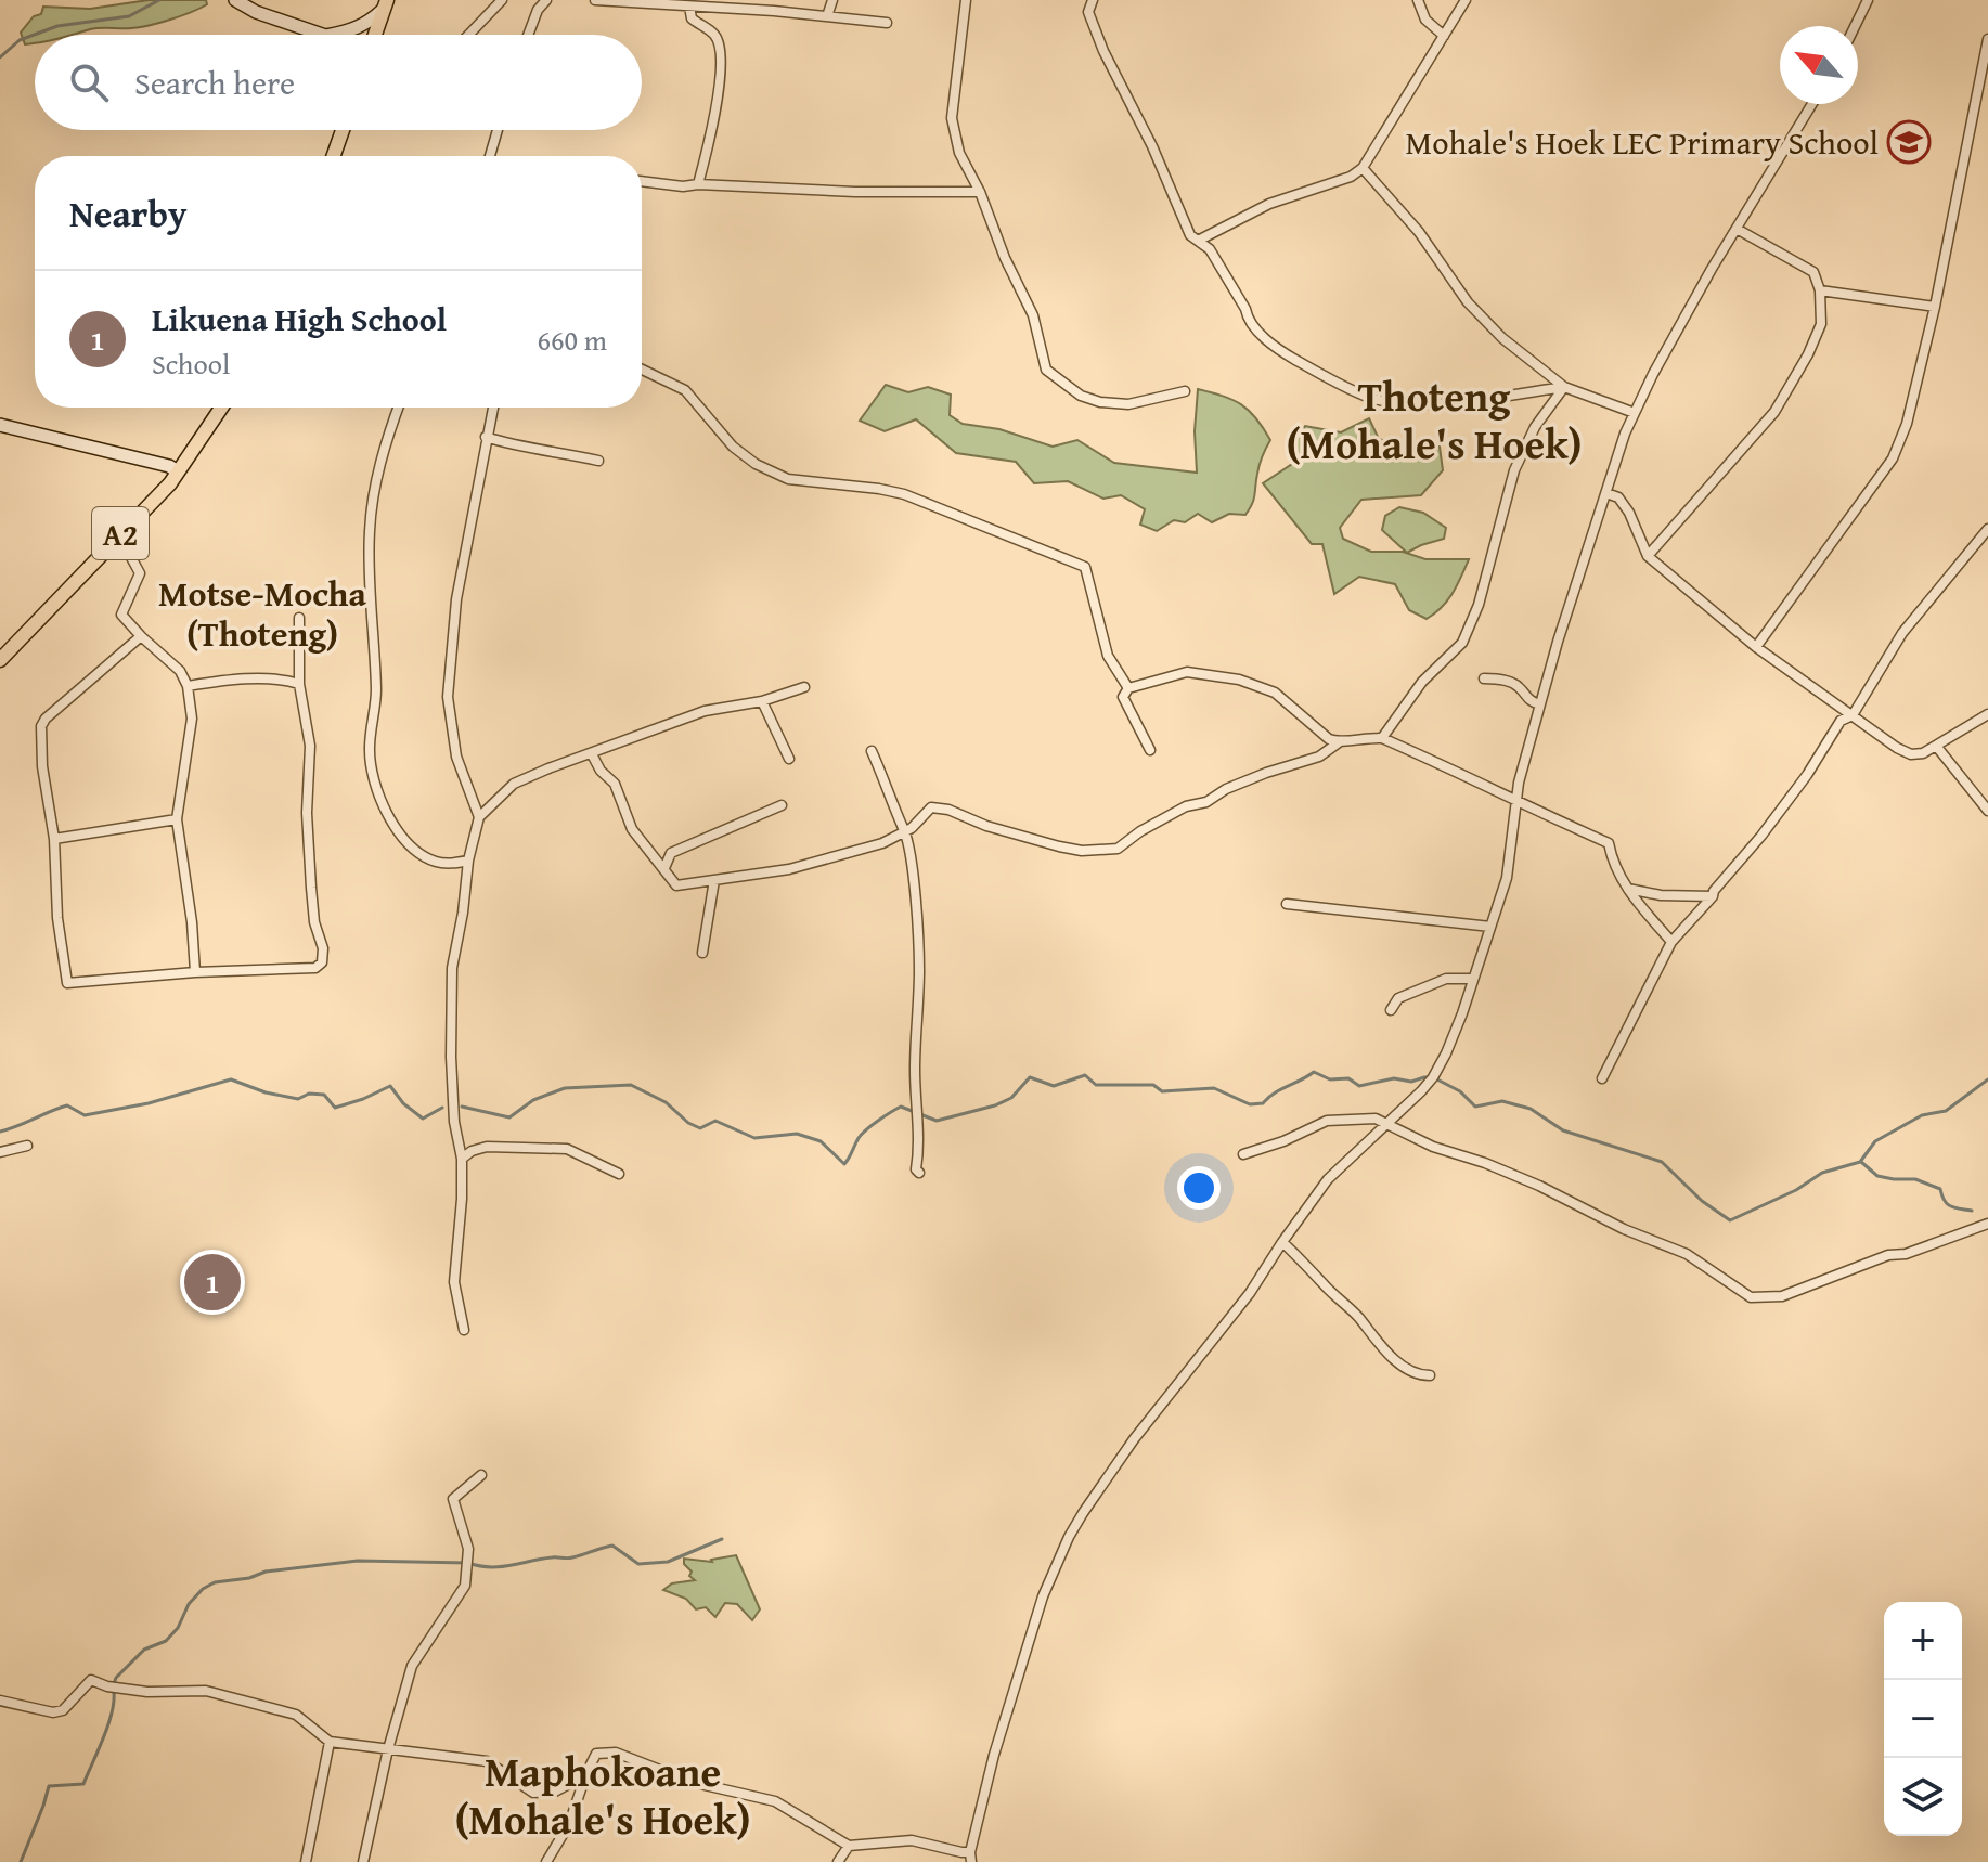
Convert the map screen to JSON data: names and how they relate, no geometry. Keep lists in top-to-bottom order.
{
  "streets": {
    "main road": ["A2"]
  },
  "districts": ["Thoteng (Mohale's Hoek)", "Motse-Mocha (Thoteng)", "Maphokoane (Mohale's Hoek)"],
  "places": {
    "school or university": ["Mohale's Hoek LEC Primary School"]
  },
  "north": "top left",
  "page": {
    "search": "Search here",
    "heading": "Nearby",
    "list": [
      {
        "mark": "1",
        "name": "Likuena High School",
        "note": "School",
        "value": "660 m"
      }
    ],
    "pins": "1",
    "map_buttons": ["+", "−"]
  }
}
